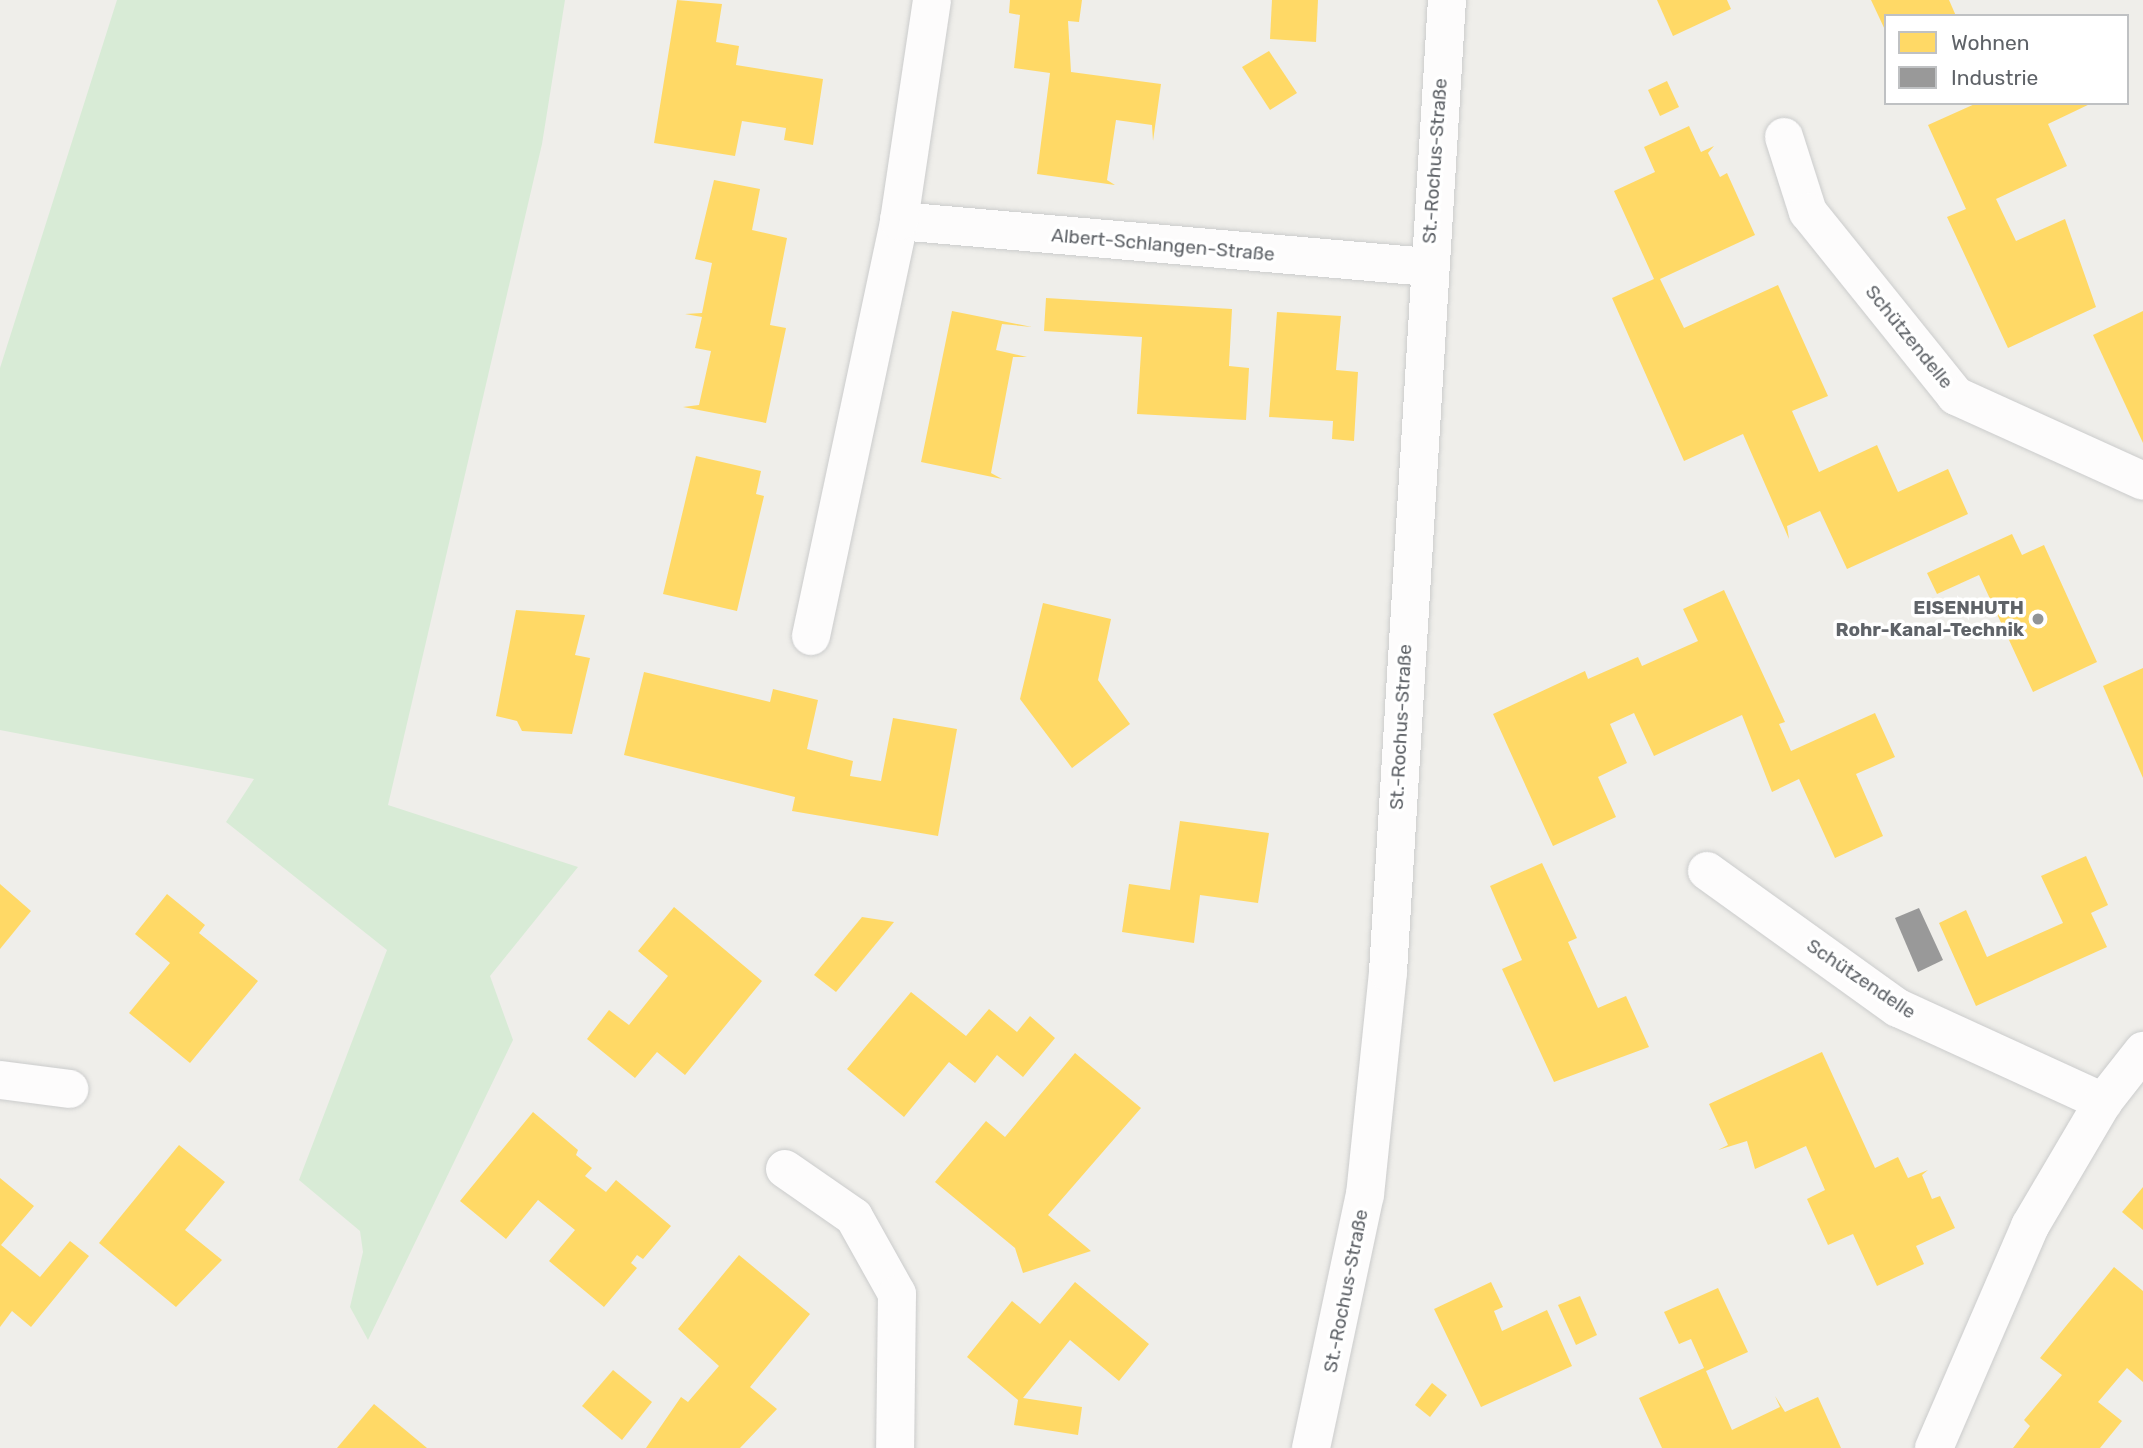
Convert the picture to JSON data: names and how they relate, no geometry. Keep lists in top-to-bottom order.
{
  "streets": {
    "street": ["St.-Rochus-Straße", "Albert-Schlangen-Straße", "Schützendelle"]
  },
  "crossings": [
    ["St.-Rochus-Straße", "Albert-Schlangen-Straße"]
  ],
  "places": ["EISENHUTH Rohr-Kanal-Technik"],
  "legend": ["Wohnen", "Industrie"]
}
